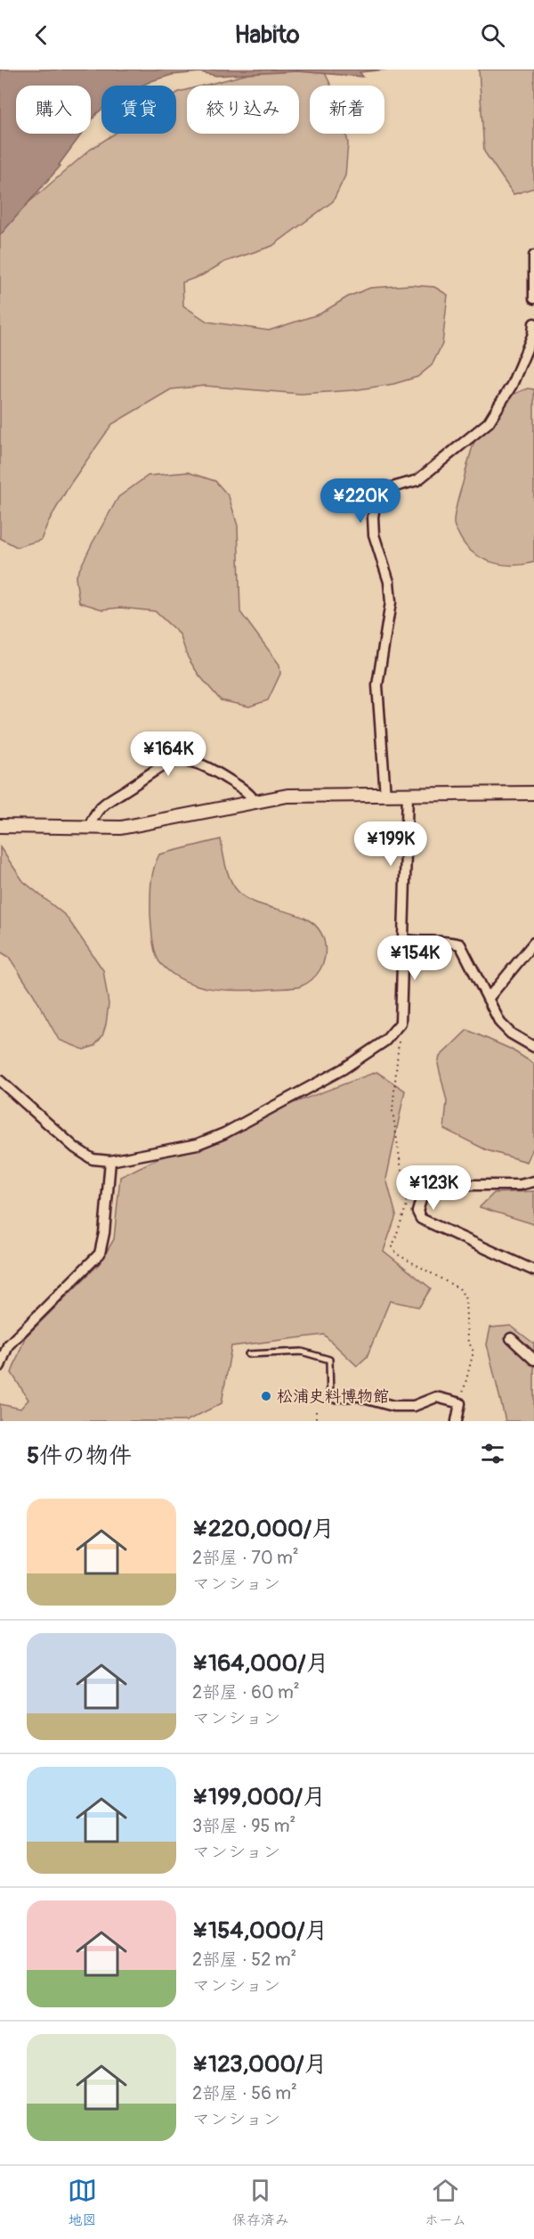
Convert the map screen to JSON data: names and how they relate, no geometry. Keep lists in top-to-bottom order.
{
  "places": ["松浦史料博物館"],
  "page": {
    "header": "Habito",
    "chip": [
      "購入",
      "賃貸",
      "絞り込み",
      "新着"
    ],
    "price": [
      "¥220K",
      "¥164K",
      "¥199K",
      "¥154K",
      "¥123K"
    ],
    "heading": "5件の物件",
    "list": [
      {
        "name": "¥220,000/月",
        "note": "2部屋 · 70 m² · マンション"
      },
      {
        "name": "¥164,000/月",
        "note": "2部屋 · 60 m² · マンション"
      },
      {
        "name": "¥199,000/月",
        "note": "3部屋 · 95 m² · マンション"
      },
      {
        "name": "¥154,000/月",
        "note": "2部屋 · 52 m² · マンション"
      },
      {
        "name": "¥123,000/月",
        "note": "2部屋 · 56 m² · マンション"
      }
    ],
    "tabs": ["地図", "保存済み", "ホーム"]
  }
}
